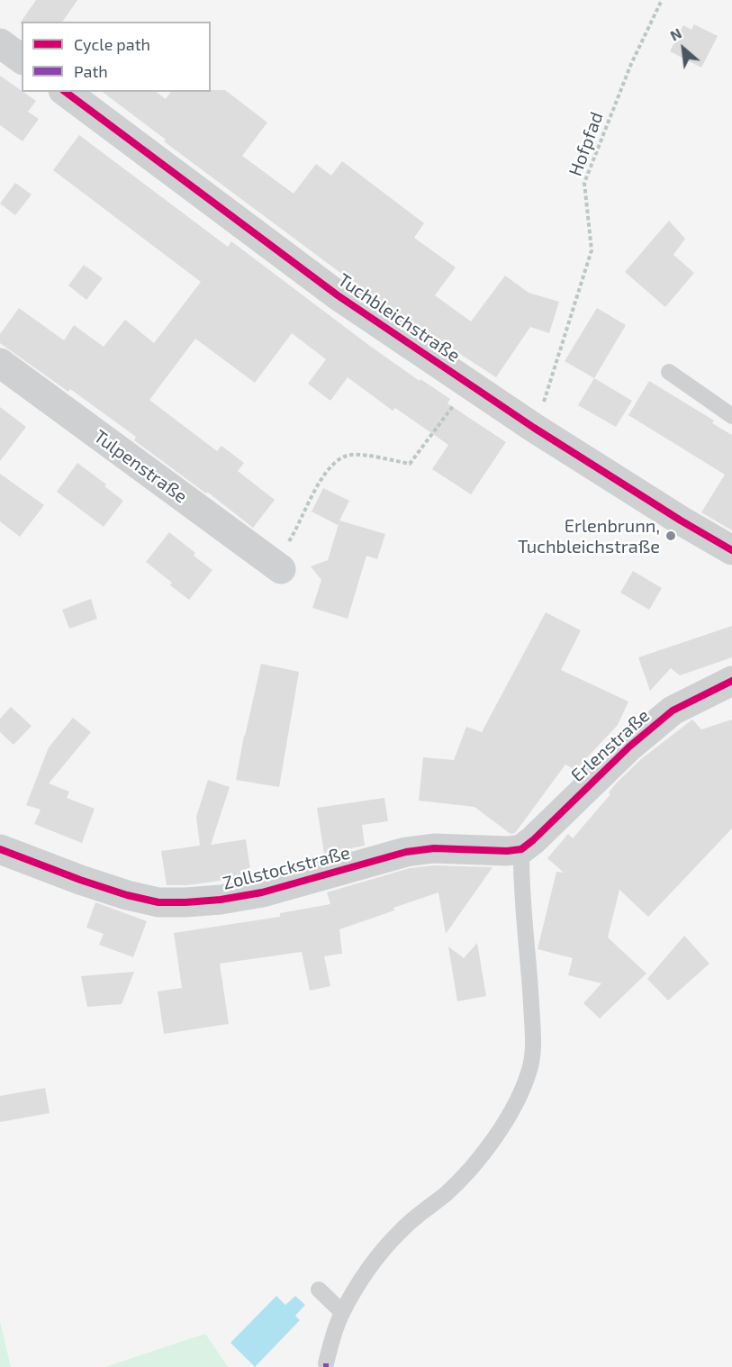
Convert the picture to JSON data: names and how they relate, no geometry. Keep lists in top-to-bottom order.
{
  "streets": {
    "street": [
      "Tuchbleichstraße",
      "Tulpenstraße",
      "Erlenstraße",
      "Zollstockstraße"
    ],
    "path": ["Hofpfad"]
  },
  "crossings": [
    ["Hofpfad", "Tuchbleichstraße"],
    ["Erlenstraße", "Zollstockstraße"]
  ],
  "places": ["Erlenbrunn, Tuchbleichstraße"],
  "legend": ["Cycle path", "Path"],
  "north": "top left"
}
